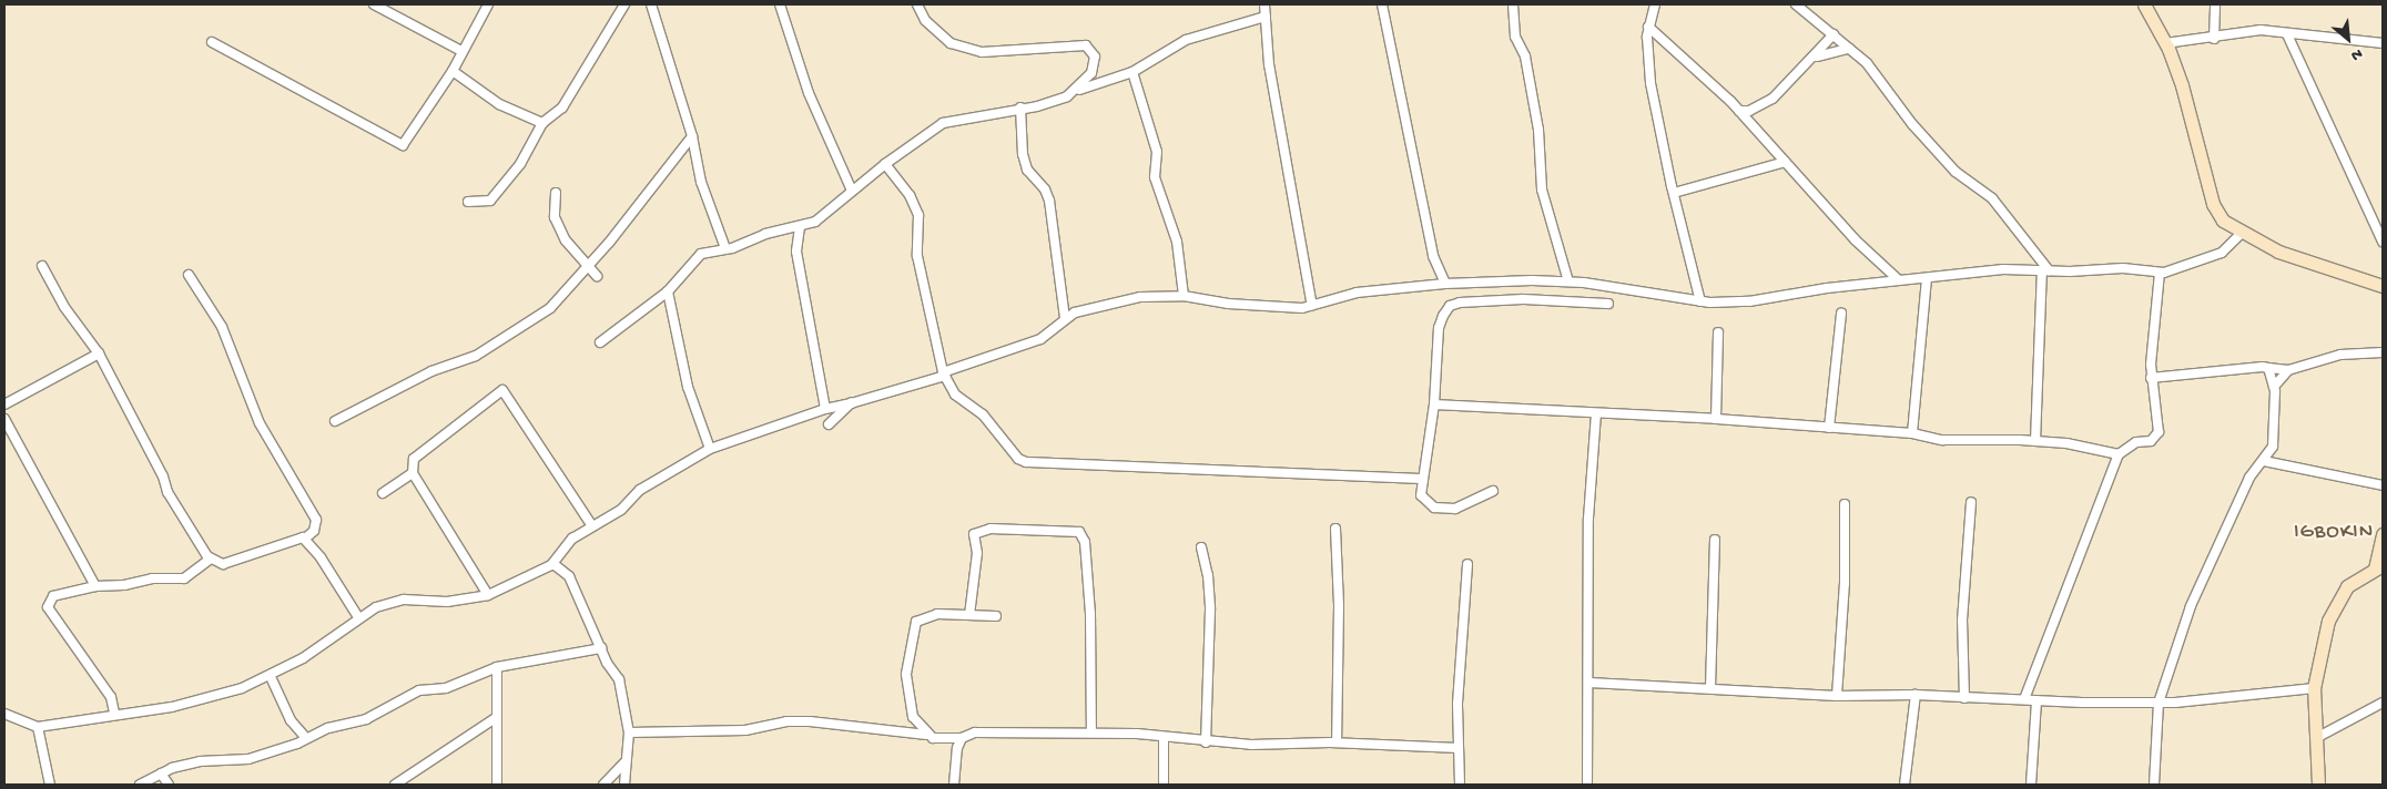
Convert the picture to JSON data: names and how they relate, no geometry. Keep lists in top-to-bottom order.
{
  "districts": ["IGBOKIN"],
  "north": "bottom right"
}
